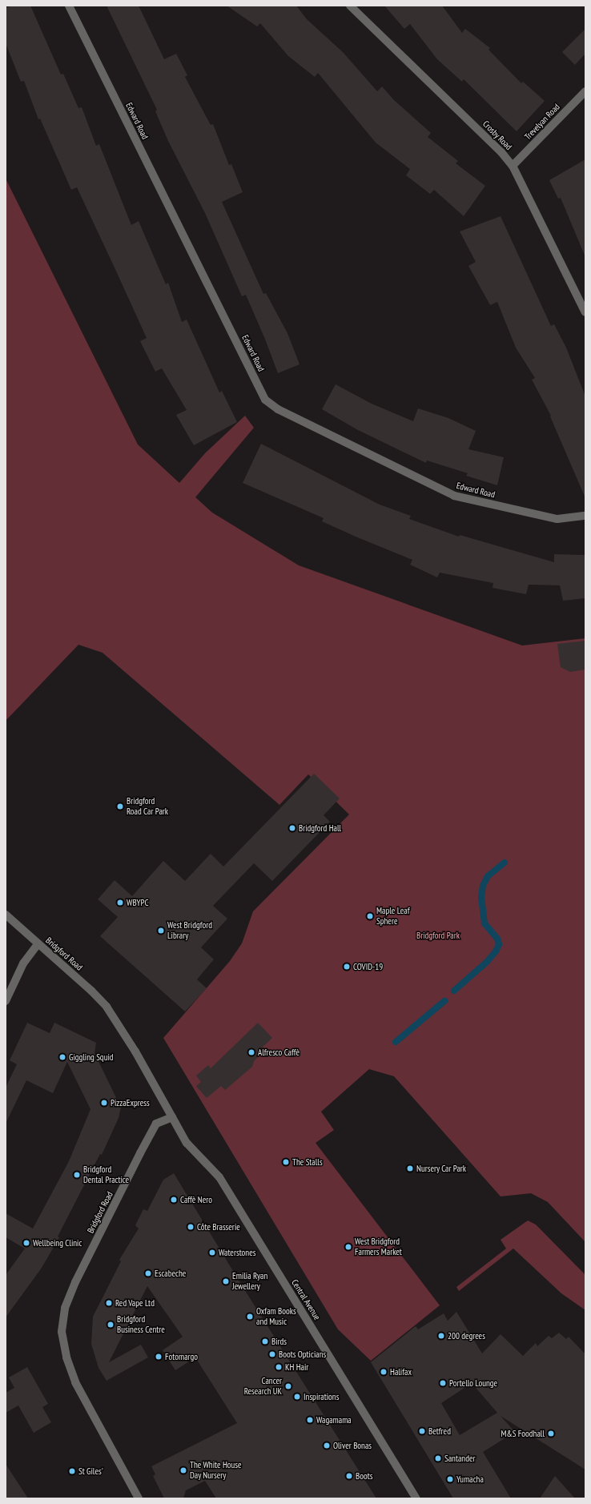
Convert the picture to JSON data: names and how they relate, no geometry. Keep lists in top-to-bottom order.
{
  "streets": {
    "street": [
      "Edward Road",
      "Trevelyan Road",
      "Crosby Road",
      "Bridgford Road",
      "Central Avenue"
    ]
  },
  "crossings": [
    ["Trevelyan Road", "Crosby Road"],
    ["Bridgford Road", "Central Avenue"]
  ],
  "parks": ["Bridgford Park"],
  "places": [
    "Bridgford Road Car Park",
    "Bridgford Hall",
    "WBYPC",
    "Maple Leaf Sphere",
    "West Bridgford Library",
    "COVID-19",
    "Alfresco Caffè",
    "Giggling Squid",
    "PizzaExpress",
    "The Stalls",
    "Nursery Car Park",
    "Bridgford Dental Practice",
    "Caffè Nero",
    "Côte Brasserie",
    "Wellbeing Clinic",
    "West Bridgford Farmers Market",
    "Waterstones",
    "Escabeche",
    "Emilia Ryan Jewellery",
    "Red Vape Ltd",
    "Oxfam Books and Music",
    "Bridgford Business Centre",
    "200 degrees",
    "Birds",
    "Boots Opticians",
    "Fotomargo",
    "KH Hair",
    "Halifax",
    "Portello Lounge",
    "Cancer Research UK",
    "Inspirations",
    "Wagamama",
    "Betfred",
    "M&S Foodhall",
    "Oliver Bonas",
    "Santander",
    "The White House Day Nursery",
    "St Giles'",
    "Boots",
    "Yumacha"
  ]
}
